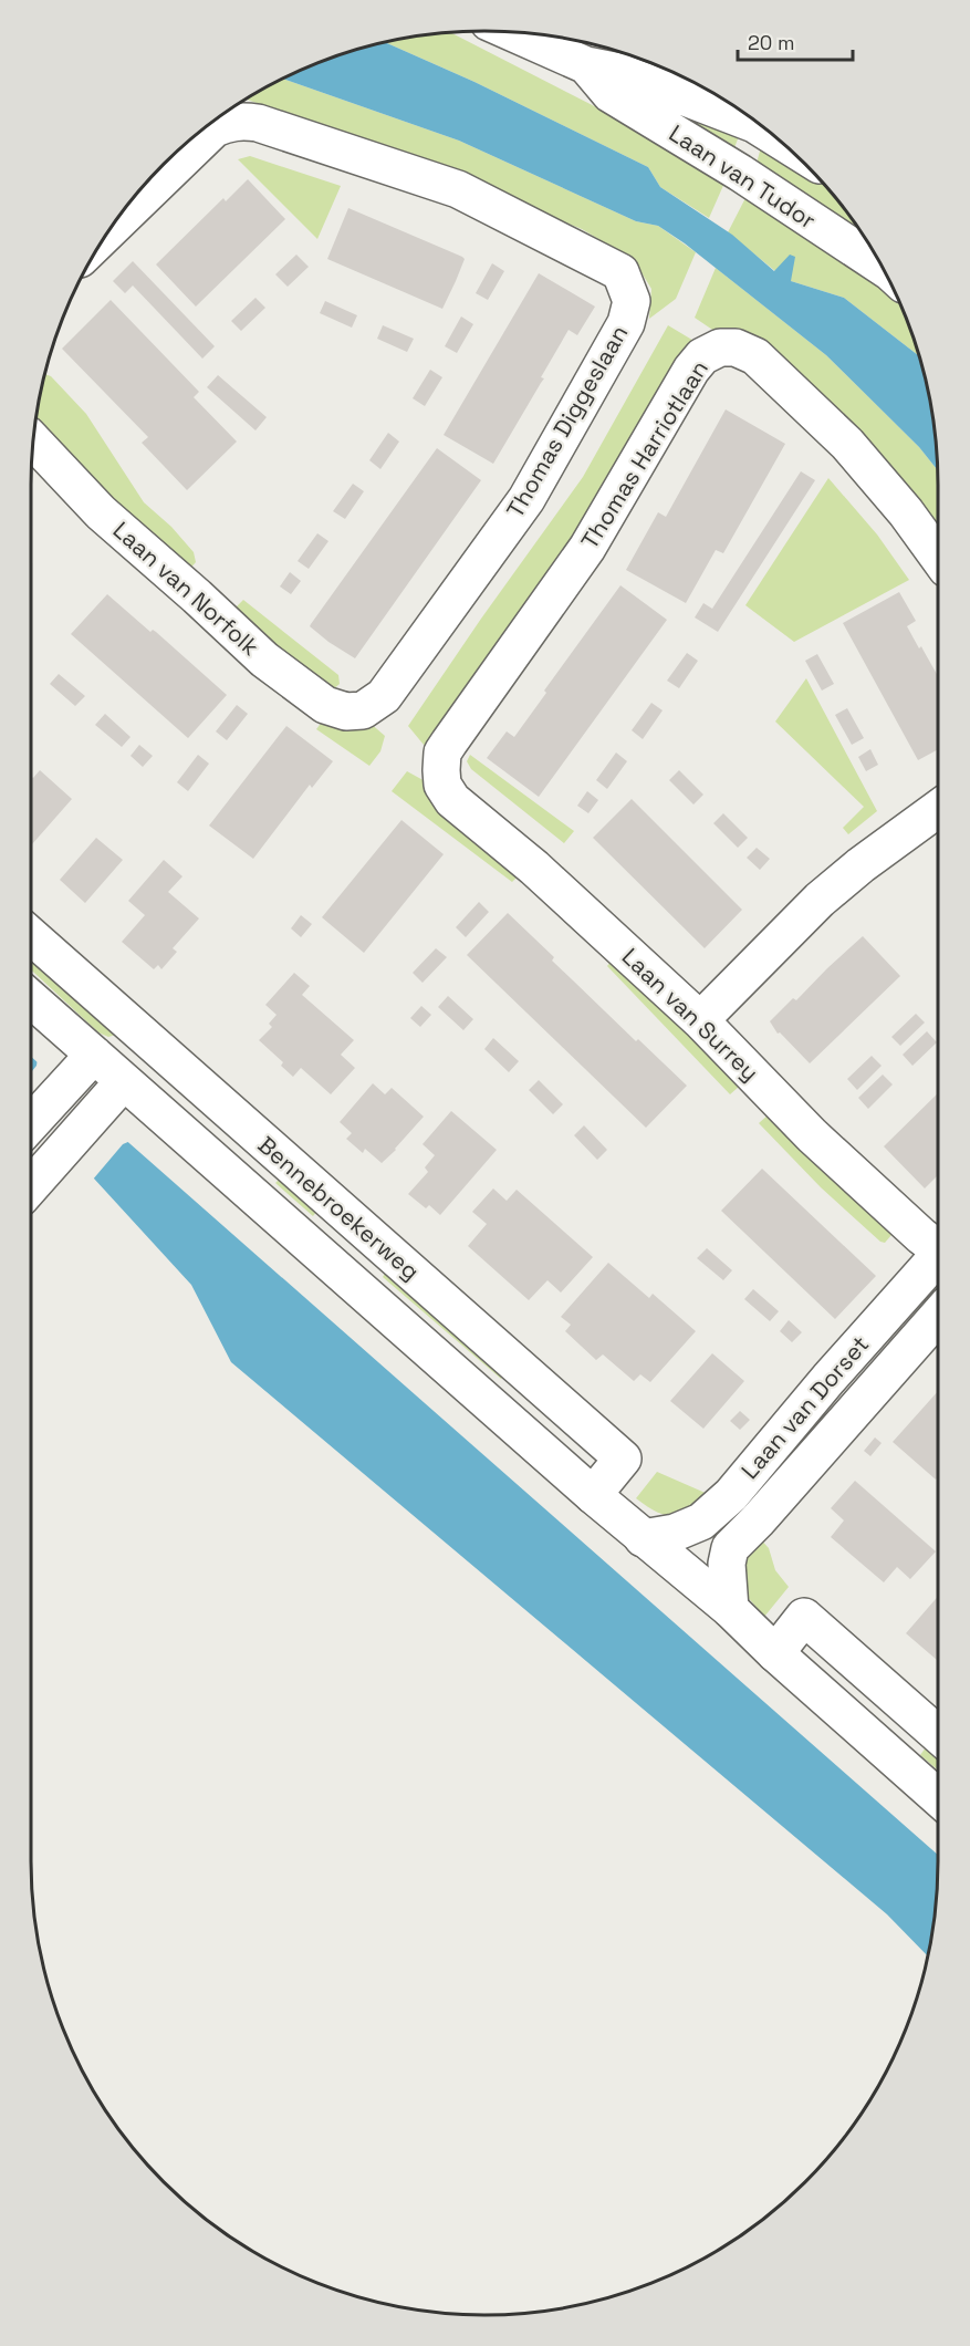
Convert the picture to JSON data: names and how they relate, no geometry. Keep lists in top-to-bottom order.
{
  "streets": {
    "street": [
      "Laan van Tudor",
      "Thomas Diggeslaan",
      "Thomas Harriotlaan",
      "Laan van Norfolk",
      "Laan van Surrey",
      "Bennebroekerweg",
      "Laan van Dorset"
    ]
  },
  "crossings": [
    ["Thomas Diggeslaan", "Laan van Norfolk"],
    ["Thomas Harriotlaan", "Laan van Surrey"],
    ["Bennebroekerweg", "Laan van Dorset"]
  ],
  "scale_bar": "20 m"
}
